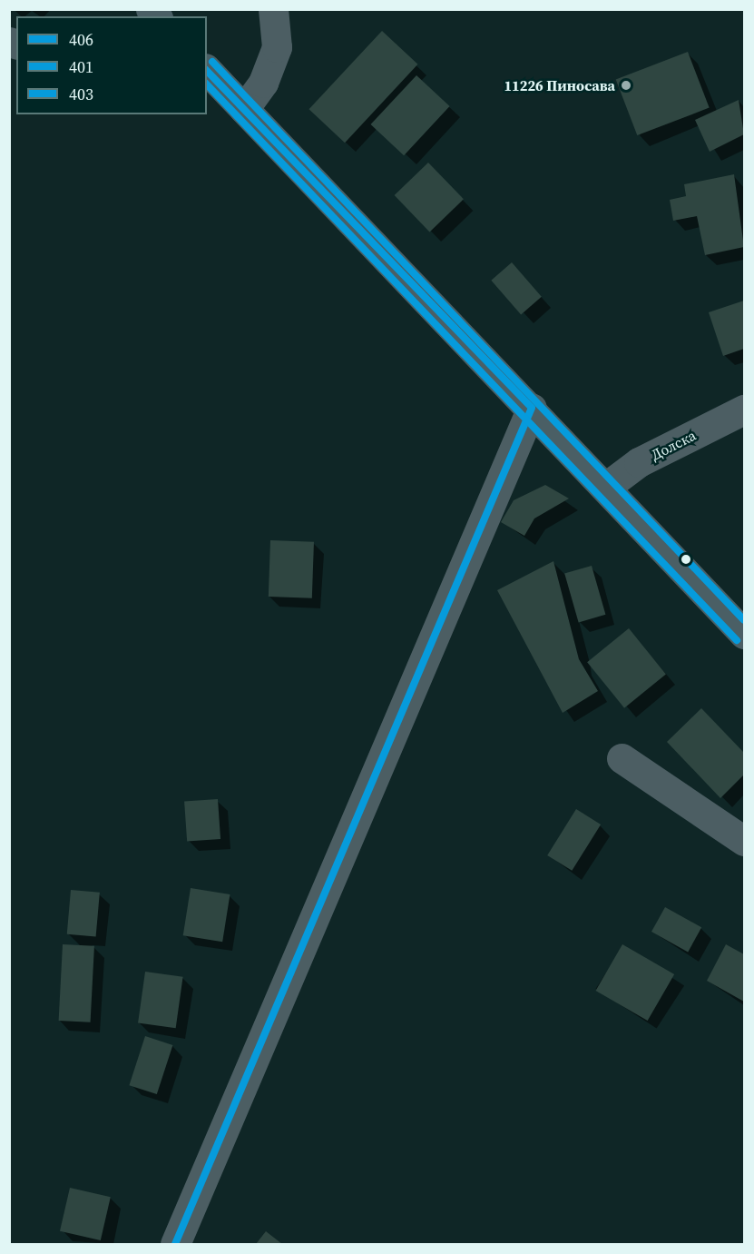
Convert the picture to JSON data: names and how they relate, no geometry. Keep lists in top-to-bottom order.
{
  "streets": {
    "street": ["Долска"]
  },
  "places": ["11226 Пиносава"],
  "lines": ["transit line 403", "transit line 406", "transit line 401"],
  "legend": ["406", "401", "403"]
}
